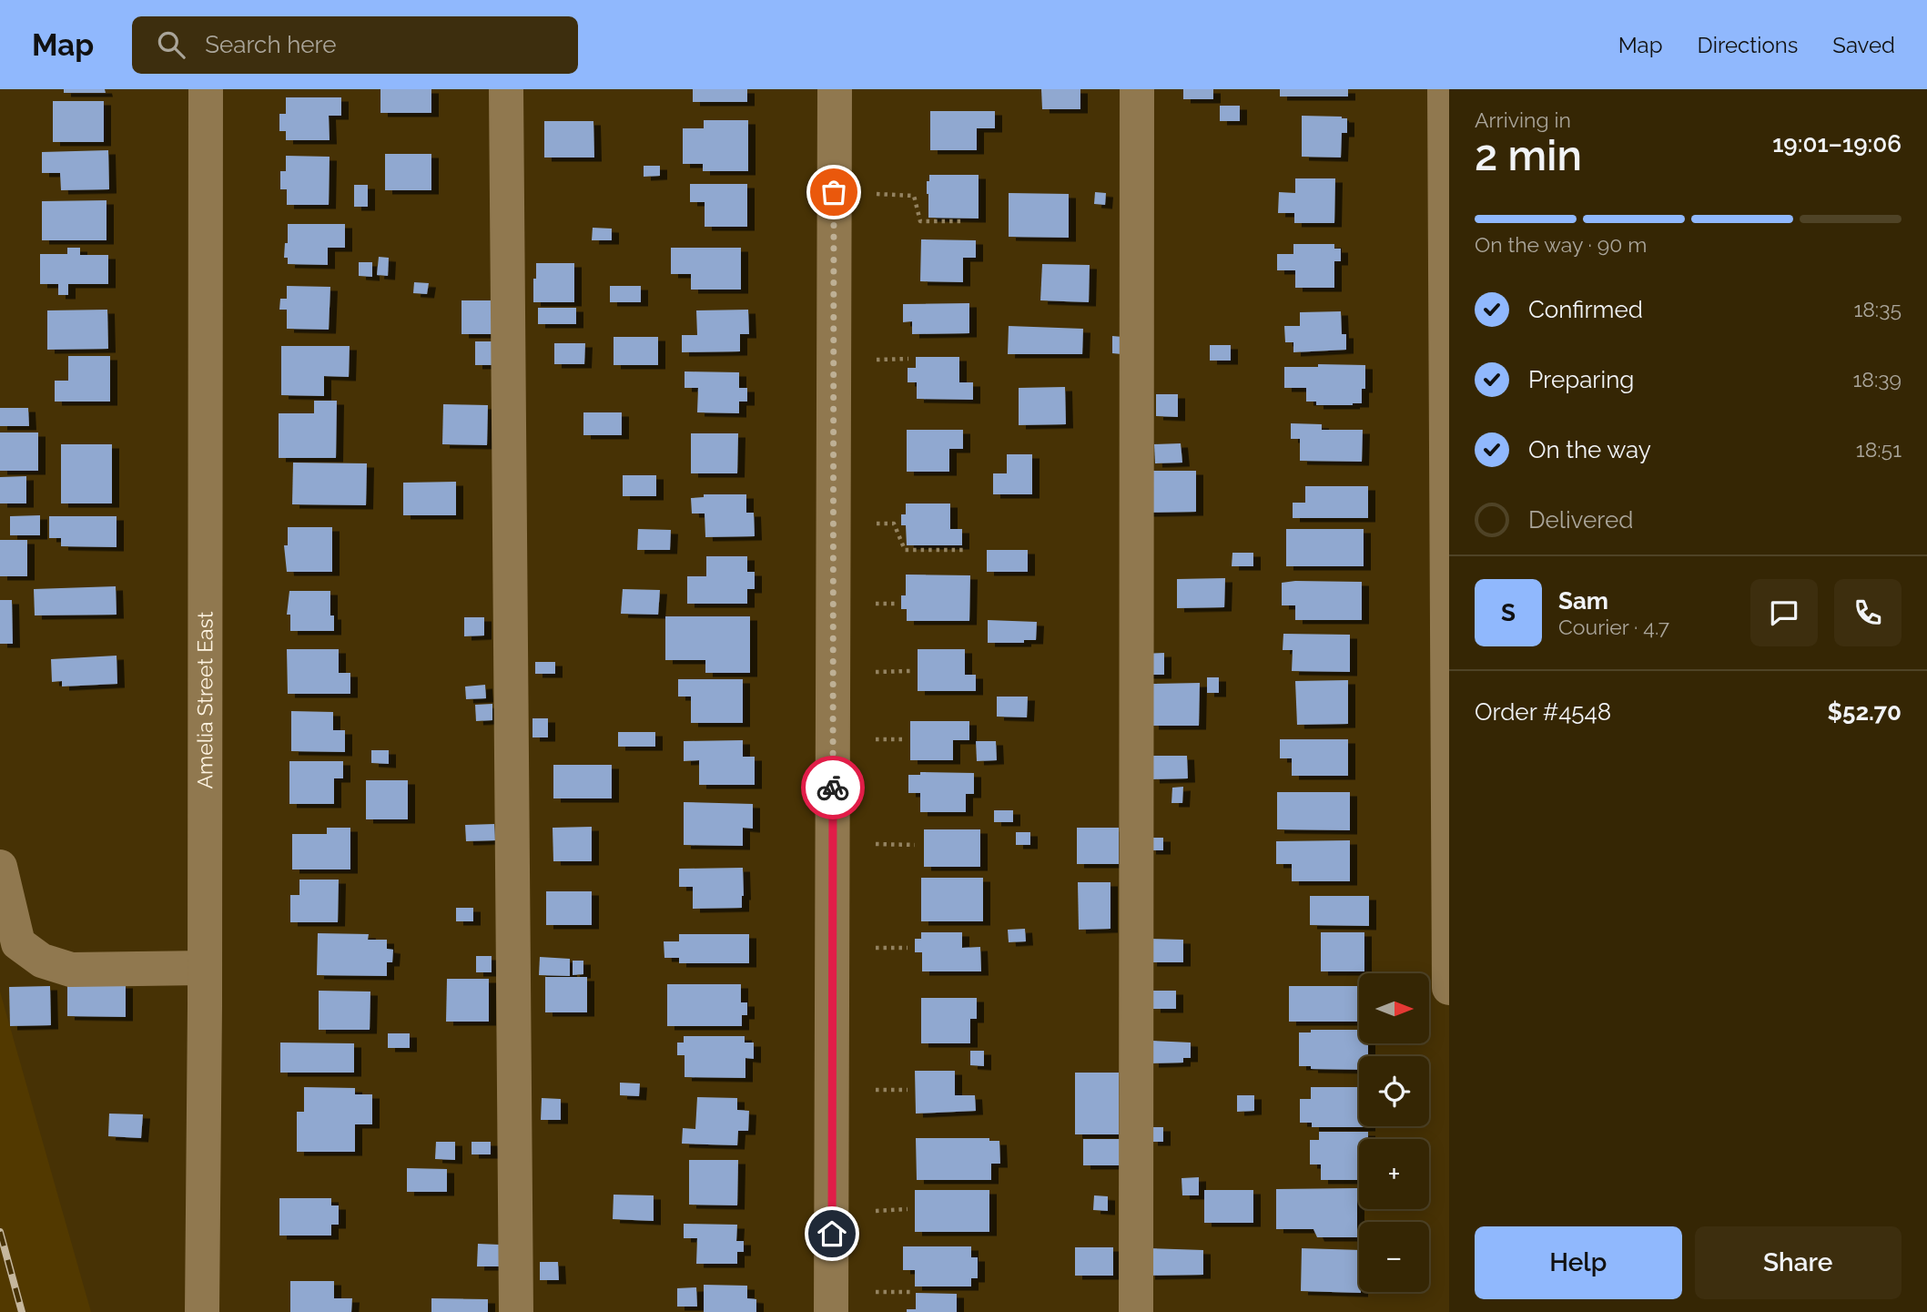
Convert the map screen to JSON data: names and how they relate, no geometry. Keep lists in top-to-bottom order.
{
  "streets": {
    "street": ["Amelia Street East"]
  },
  "north": "right",
  "page": {
    "header": "Map",
    "search": "Search here",
    "nav": ["Map", "Directions", "Saved"],
    "heading": ["2 min", "Arriving in", "19:01–19:06"],
    "panel": [
      "Sam",
      "Courier · 4.7",
      "Order #4548",
      "$52.70"
    ],
    "bar": "On the way · 90 m",
    "list": [
      ["Confirmed", "18:35"],
      ["Preparing", "18:39"],
      ["On the way", "18:51"],
      "Delivered"
    ],
    "round": "S",
    "map_buttons": ["+", "−"],
    "buttons": ["Help", "Share"]
  }
}
